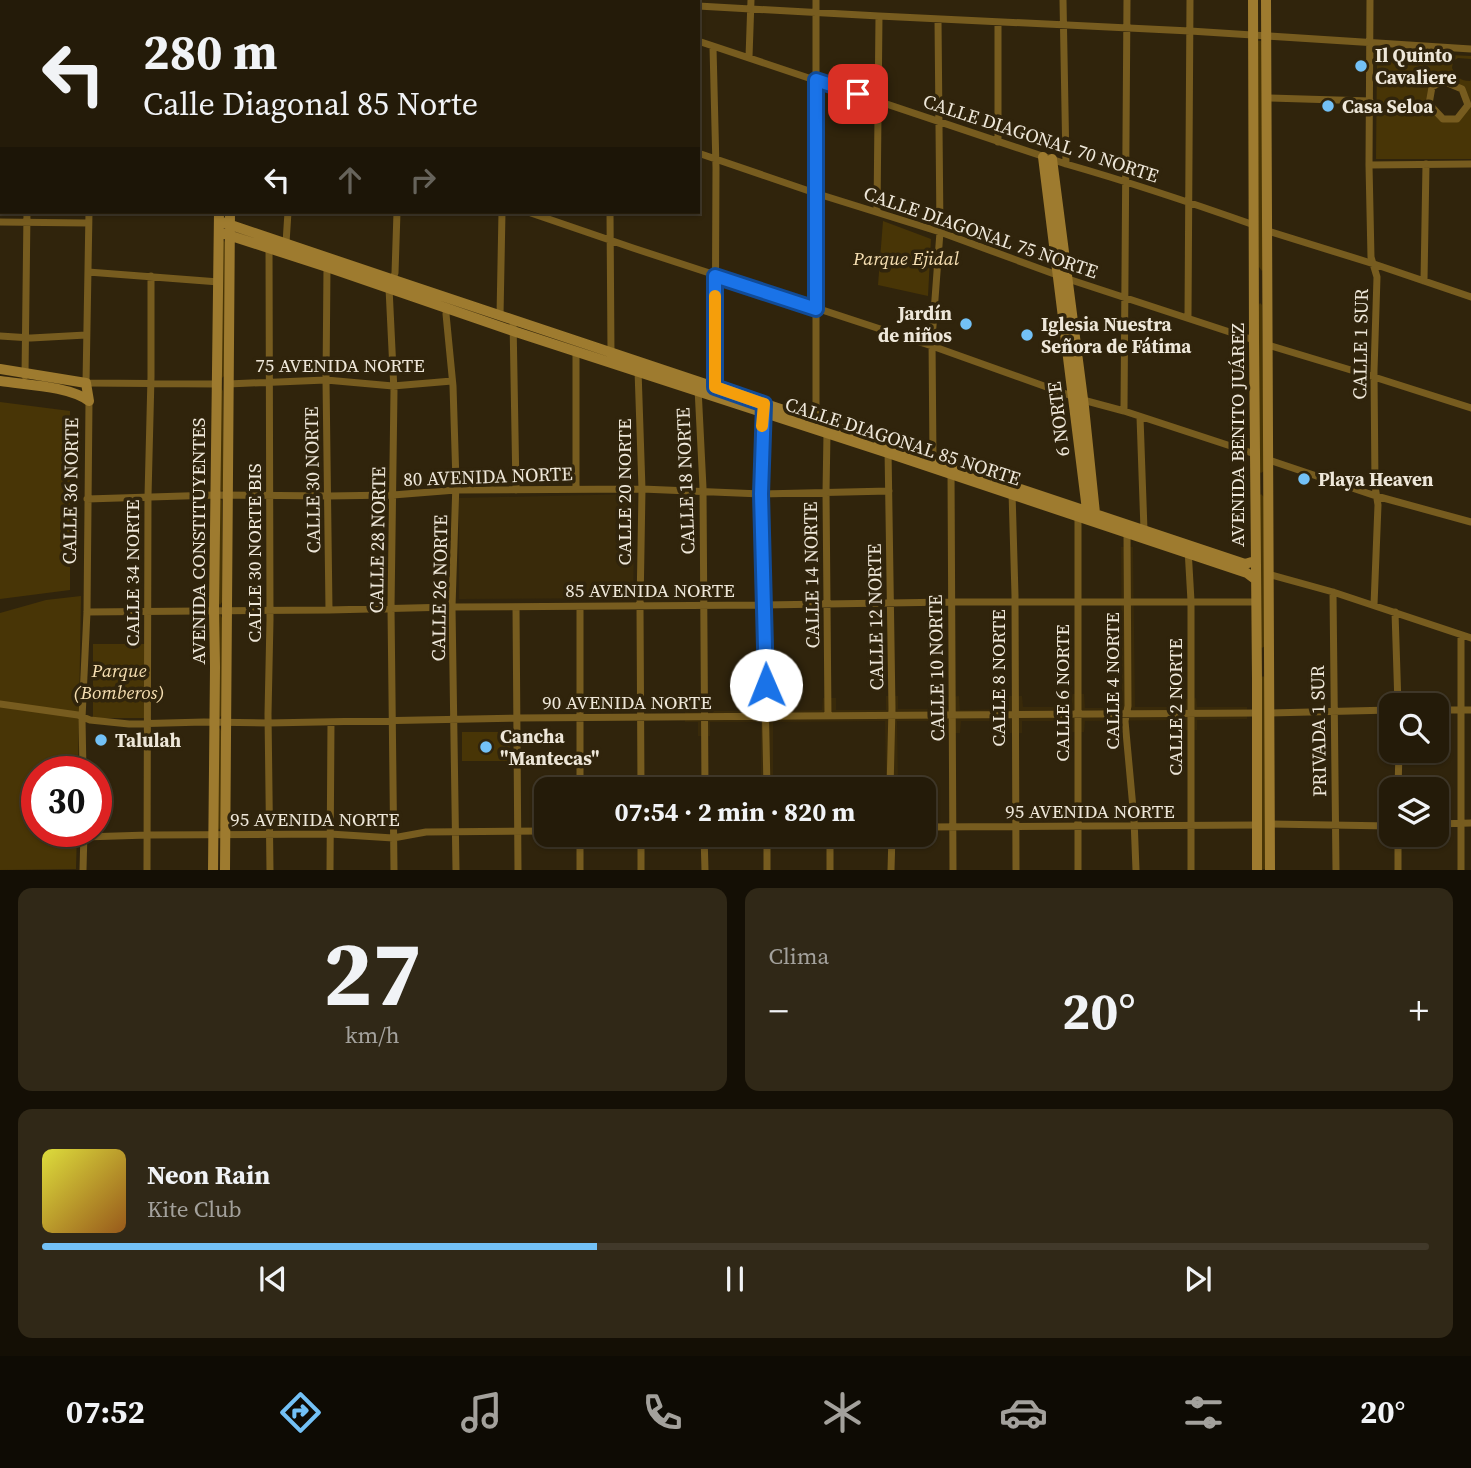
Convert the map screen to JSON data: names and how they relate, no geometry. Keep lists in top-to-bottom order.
{
  "streets": {
    "main road": [
      "6 NORTE",
      "AVENIDA BENITO JUÁREZ",
      "CALLE DIAGONAL 85 NORTE",
      "CALLE 36 NORTE",
      "AVENIDA CONSTITUYENTES"
    ],
    "street": [
      "CALLE DIAGONAL 70 NORTE",
      "CALLE DIAGONAL 75 NORTE",
      "CALLE 1 SUR",
      "75 AVENIDA NORTE",
      "80 AVENIDA NORTE",
      "CALLE 30 NORTE",
      "CALLE 18 NORTE",
      "CALLE 20 NORTE",
      "CALLE 28 NORTE",
      "CALLE 30 NORTE BIS",
      "CALLE 34 NORTE",
      "CALLE 14 NORTE",
      "CALLE 26 NORTE",
      "85 AVENIDA NORTE",
      "CALLE 12 NORTE",
      "CALLE 10 NORTE",
      "CALLE 8 NORTE",
      "CALLE 4 NORTE",
      "CALLE 6 NORTE",
      "90 AVENIDA NORTE",
      "CALLE 2 NORTE",
      "PRIVADA 1 SUR",
      "95 AVENIDA NORTE"
    ]
  },
  "crossings": [
    ["CALLE DIAGONAL 70 NORTE", "6 NORTE"],
    ["CALLE DIAGONAL 70 NORTE", "AVENIDA BENITO JUÁREZ"],
    ["CALLE DIAGONAL 70 NORTE", "CALLE 18 NORTE"],
    ["CALLE DIAGONAL 75 NORTE", "6 NORTE"],
    ["CALLE DIAGONAL 75 NORTE", "AVENIDA BENITO JUÁREZ"],
    ["CALLE DIAGONAL 75 NORTE", "CALLE 18 NORTE"],
    ["75 AVENIDA NORTE", "CALLE 30 NORTE"],
    ["75 AVENIDA NORTE", "CALLE 28 NORTE"],
    ["75 AVENIDA NORTE", "AVENIDA CONSTITUYENTES"],
    ["75 AVENIDA NORTE", "CALLE 30 NORTE BIS"],
    ["75 AVENIDA NORTE", "CALLE 26 NORTE"],
    ["6 NORTE", "CALLE DIAGONAL 85 NORTE"],
    ["6 NORTE", "CALLE 6 NORTE"],
    ["AVENIDA BENITO JUÁREZ", "CALLE DIAGONAL 85 NORTE"],
    ["AVENIDA BENITO JUÁREZ", "85 AVENIDA NORTE"],
    ["AVENIDA BENITO JUÁREZ", "90 AVENIDA NORTE"],
    ["AVENIDA BENITO JUÁREZ", "95 AVENIDA NORTE"],
    ["CALLE DIAGONAL 85 NORTE", "CALLE 30 NORTE"],
    ["CALLE DIAGONAL 85 NORTE", "CALLE 18 NORTE"],
    ["CALLE DIAGONAL 85 NORTE", "CALLE 20 NORTE"],
    ["CALLE DIAGONAL 85 NORTE", "CALLE 28 NORTE"],
    ["CALLE DIAGONAL 85 NORTE", "AVENIDA CONSTITUYENTES"],
    ["CALLE DIAGONAL 85 NORTE", "CALLE 30 NORTE BIS"],
    ["CALLE DIAGONAL 85 NORTE", "CALLE 14 NORTE"],
    ["CALLE DIAGONAL 85 NORTE", "CALLE 26 NORTE"],
    ["CALLE DIAGONAL 85 NORTE", "CALLE 12 NORTE"],
    ["CALLE DIAGONAL 85 NORTE", "CALLE 10 NORTE"],
    ["CALLE DIAGONAL 85 NORTE", "CALLE 8 NORTE"],
    ["CALLE DIAGONAL 85 NORTE", "CALLE 4 NORTE"],
    ["CALLE DIAGONAL 85 NORTE", "CALLE 6 NORTE"],
    ["CALLE DIAGONAL 85 NORTE", "CALLE 2 NORTE"],
    ["80 AVENIDA NORTE", "CALLE 30 NORTE"],
    ["80 AVENIDA NORTE", "CALLE 18 NORTE"],
    ["80 AVENIDA NORTE", "CALLE 36 NORTE"],
    ["80 AVENIDA NORTE", "CALLE 20 NORTE"],
    ["80 AVENIDA NORTE", "CALLE 28 NORTE"],
    ["80 AVENIDA NORTE", "AVENIDA CONSTITUYENTES"],
    ["80 AVENIDA NORTE", "CALLE 30 NORTE BIS"],
    ["80 AVENIDA NORTE", "CALLE 34 NORTE"],
    ["80 AVENIDA NORTE", "CALLE 14 NORTE"],
    ["80 AVENIDA NORTE", "CALLE 26 NORTE"],
    ["80 AVENIDA NORTE", "CALLE 12 NORTE"],
    ["CALLE 30 NORTE", "85 AVENIDA NORTE"],
    ["CALLE 18 NORTE", "85 AVENIDA NORTE"],
    ["CALLE 18 NORTE", "90 AVENIDA NORTE"],
    ["CALLE 36 NORTE", "85 AVENIDA NORTE"],
    ["CALLE 36 NORTE", "90 AVENIDA NORTE"],
    ["CALLE 20 NORTE", "85 AVENIDA NORTE"],
    ["CALLE 20 NORTE", "90 AVENIDA NORTE"],
    ["CALLE 28 NORTE", "85 AVENIDA NORTE"],
    ["CALLE 28 NORTE", "90 AVENIDA NORTE"],
    ["CALLE 28 NORTE", "95 AVENIDA NORTE"],
    ["AVENIDA CONSTITUYENTES", "85 AVENIDA NORTE"],
    ["AVENIDA CONSTITUYENTES", "90 AVENIDA NORTE"],
    ["AVENIDA CONSTITUYENTES", "95 AVENIDA NORTE"],
    ["CALLE 30 NORTE BIS", "85 AVENIDA NORTE"],
    ["CALLE 30 NORTE BIS", "90 AVENIDA NORTE"],
    ["CALLE 30 NORTE BIS", "95 AVENIDA NORTE"],
    ["CALLE 34 NORTE", "85 AVENIDA NORTE"],
    ["CALLE 34 NORTE", "90 AVENIDA NORTE"],
    ["CALLE 34 NORTE", "95 AVENIDA NORTE"],
    ["CALLE 14 NORTE", "85 AVENIDA NORTE"],
    ["CALLE 14 NORTE", "90 AVENIDA NORTE"],
    ["CALLE 26 NORTE", "85 AVENIDA NORTE"],
    ["CALLE 26 NORTE", "90 AVENIDA NORTE"],
    ["CALLE 26 NORTE", "95 AVENIDA NORTE"],
    ["85 AVENIDA NORTE", "CALLE 12 NORTE"],
    ["85 AVENIDA NORTE", "CALLE 10 NORTE"],
    ["85 AVENIDA NORTE", "CALLE 8 NORTE"],
    ["85 AVENIDA NORTE", "CALLE 4 NORTE"],
    ["85 AVENIDA NORTE", "CALLE 6 NORTE"],
    ["85 AVENIDA NORTE", "CALLE 2 NORTE"],
    ["CALLE 12 NORTE", "90 AVENIDA NORTE"],
    ["CALLE 10 NORTE", "90 AVENIDA NORTE"],
    ["CALLE 10 NORTE", "95 AVENIDA NORTE"],
    ["CALLE 8 NORTE", "90 AVENIDA NORTE"],
    ["CALLE 8 NORTE", "95 AVENIDA NORTE"],
    ["CALLE 4 NORTE", "90 AVENIDA NORTE"],
    ["CALLE 4 NORTE", "95 AVENIDA NORTE"],
    ["CALLE 6 NORTE", "90 AVENIDA NORTE"],
    ["CALLE 6 NORTE", "95 AVENIDA NORTE"],
    ["90 AVENIDA NORTE", "CALLE 2 NORTE"],
    ["CALLE 2 NORTE", "95 AVENIDA NORTE"]
  ],
  "parks": ["Parque Ejidal", "Parque (Bomberos)"],
  "places": [
    "Il Quinto Cavaliere",
    "Casa Seloa",
    "Jardín de niños",
    "Iglesia Nuestra Señora de Fátima",
    "Playa Heaven",
    "Talulah",
    "Cancha \"Mantecas\""
  ],
  "page": {
    "turn": ["280 m", "Calle Diagonal 85 Norte"],
    "limit": "30",
    "trip": "07:54 · 2 min · 820 m",
    "tile": [
      ["27", "km/h"],
      "Clima"
    ],
    "heat": ["−", "20°", "+"],
    "song": ["Neon Rain", "Kite Club"],
    "tabs": ["07:52", "20°"]
  }
}
